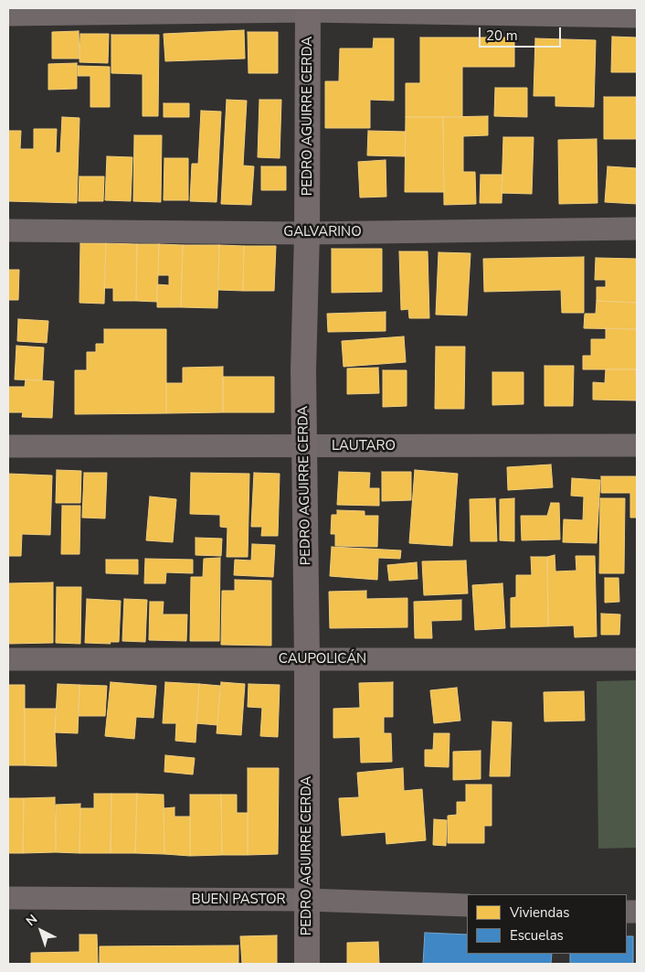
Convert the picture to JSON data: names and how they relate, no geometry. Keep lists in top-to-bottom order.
{
  "streets": {
    "street": [
      "PEDRO AGUIRRE CERDA",
      "GALVARINO",
      "LAUTARO",
      "CAUPOLICÁN",
      "BUEN PASTOR"
    ]
  },
  "crossings": [
    ["PEDRO AGUIRRE CERDA", "GALVARINO"],
    ["PEDRO AGUIRRE CERDA", "LAUTARO"],
    ["PEDRO AGUIRRE CERDA", "CAUPOLICÁN"],
    ["PEDRO AGUIRRE CERDA", "BUEN PASTOR"]
  ],
  "legend": ["Viviendas", "Escuelas"],
  "scale_bar": "20 m",
  "north": "top left"
}
